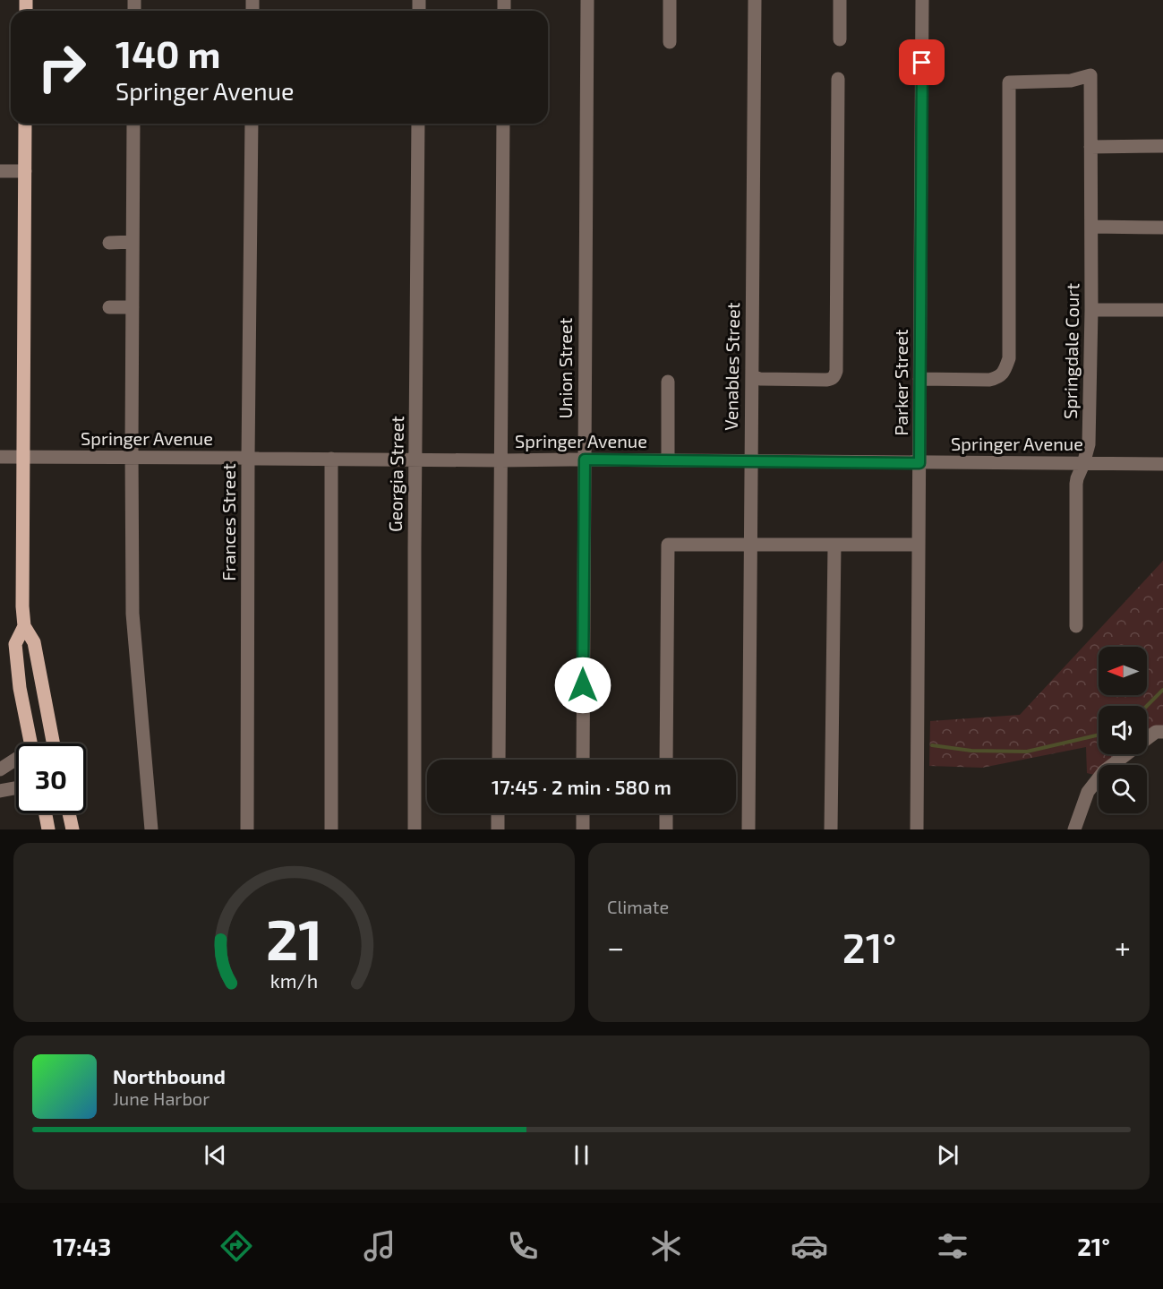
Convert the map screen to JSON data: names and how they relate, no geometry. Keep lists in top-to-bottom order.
{
  "streets": {
    "street": [
      "Springdale Court",
      "Venables Street",
      "Union Street",
      "Parker Street",
      "Springer Avenue",
      "Georgia Street",
      "Frances Street"
    ]
  },
  "crossings": [
    ["Springdale Court", "Parker Street"],
    ["Springdale Court", "Springer Avenue"],
    ["Venables Street", "Springer Avenue"],
    ["Union Street", "Springer Avenue"],
    ["Parker Street", "Springer Avenue"],
    ["Springer Avenue", "Georgia Street"],
    ["Springer Avenue", "Frances Street"]
  ],
  "north": "left",
  "page": {
    "turn": ["140 m", "Springer Avenue"],
    "limit": "30",
    "trip": "17:45 · 2 min · 580 m",
    "tile": "Climate",
    "heat": ["−", "21°", "+"],
    "song": ["Northbound", "June Harbor"],
    "tabs": ["17:43", "21°"],
    "gauge": ["21", "km/h"]
  }
}
